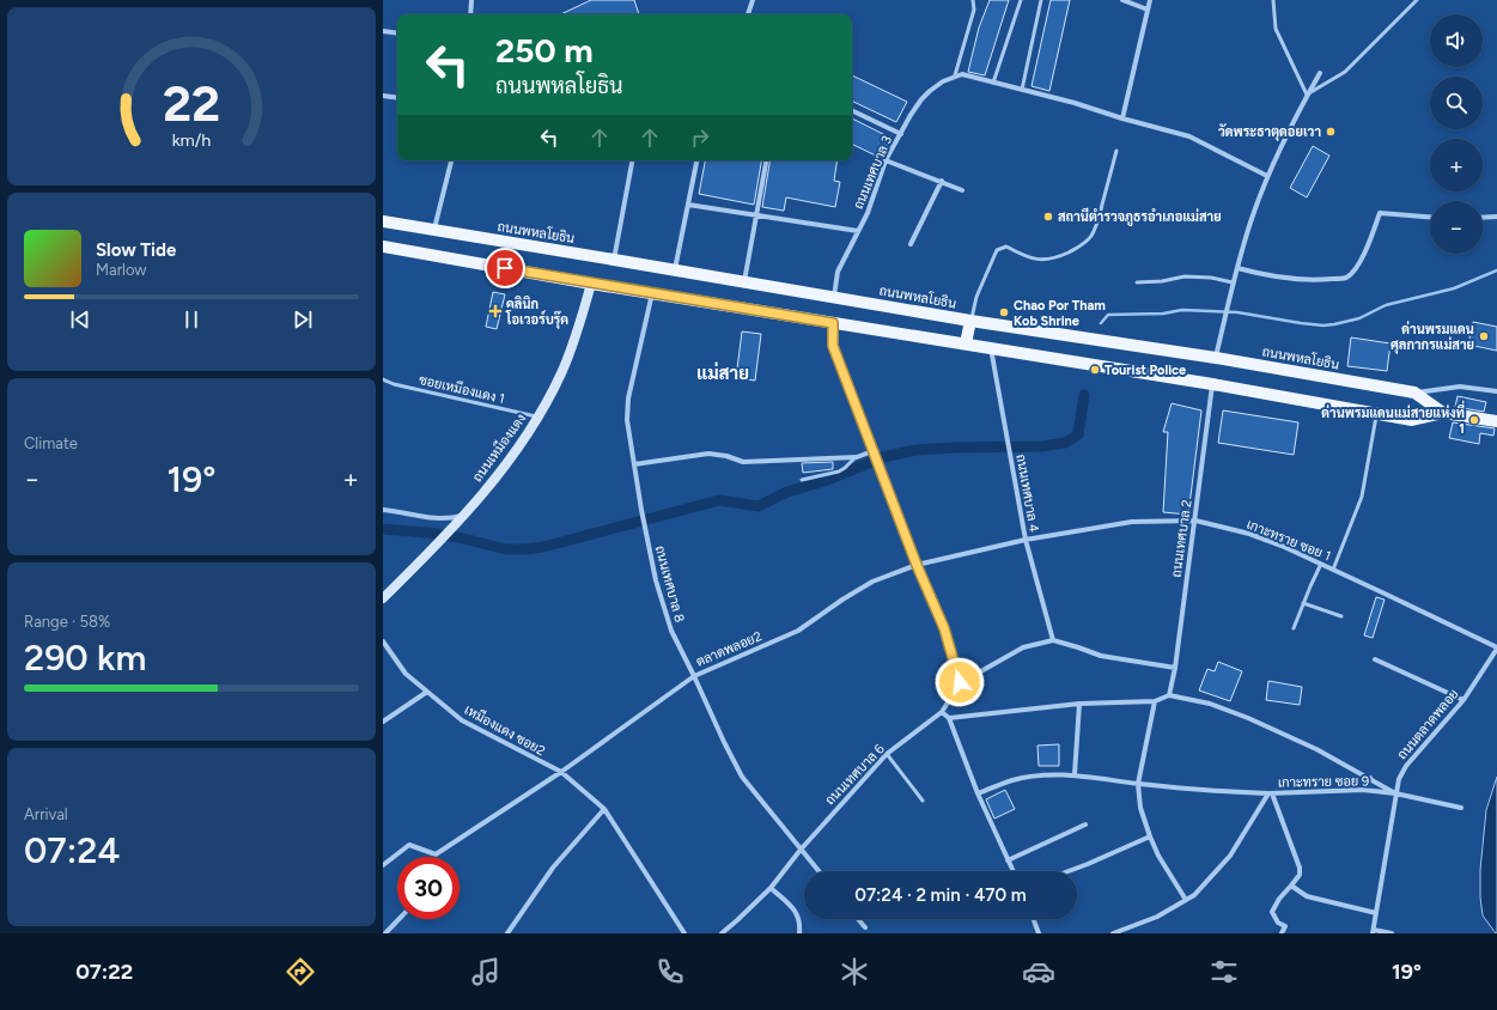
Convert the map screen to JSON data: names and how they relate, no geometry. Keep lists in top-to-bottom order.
{
  "streets": {
    "main road": ["ถนนพหลโยธิน"],
    "street": [
      "ถนนเทศบาล 3",
      "ถนนเหมืองแดง",
      "ถนนเทศบาล 4",
      "ถนนเทศบาล 2",
      "เกาะทราย ซอย 1",
      "ถนนเทศบาล 8",
      "ตลาดพลอย2",
      "ถนนตลาดพลอย",
      "เหมืองแดง ซอย2",
      "ถนนเทศบาล 6",
      "เกาะทราย ซอย 9"
    ],
    "lane": ["ซอยเหมืองแดง 1"]
  },
  "crossings": [
    ["ถนนเทศบาล 3", "ถนนพหลโยธิน"],
    ["ถนนพหลโยธิน", "ถนนเหมืองแดง"],
    ["ถนนพหลโยธิน", "ถนนเทศบาล 4"],
    ["ถนนพหลโยธิน", "ถนนเทศบาล 2"],
    ["ถนนพหลโยธิน", "ถนนเทศบาล 8"],
    ["ซอยเหมืองแดง 1", "ถนนเหมืองแดง"],
    ["ถนนเทศบาล 4", "เกาะทราย ซอย 1"],
    ["ถนนเทศบาล 2", "เกาะทราย ซอย 1"],
    ["เกาะทราย ซอย 1", "ตลาดพลอย2"],
    ["เกาะทราย ซอย 1", "ถนนตลาดพลอย"],
    ["ถนนเทศบาล 8", "ตลาดพลอย2"],
    ["ถนนเทศบาล 8", "ถนนเทศบาล 6"],
    ["ตลาดพลอย2", "เหมืองแดง ซอย2"],
    ["ถนนตลาดพลอย", "เกาะทราย ซอย 9"]
  ],
  "districts": ["แม่สาย"],
  "places": {
    "other": [
      "วัดพระธาตุดอยเวา",
      "สถานีตำรวจภูธรอำเภอแม่สาย",
      "Chao Por Tham Kob Shrine",
      "ด่านพรมแดน ศุลกากรแม่สาย",
      "Tourist Police",
      "ด่านพรมแดนแม่สายแห่งที่ 1"
    ],
    "health": ["คลินิก โอเวอร์บรุ๊ค"]
  },
  "page": {
    "map_buttons": ["+", "−"],
    "turn": ["250 m", "ถนนพหลโยธิน"],
    "song": ["Slow Tide", "Marlow"],
    "tile": [
      "Climate",
      ["Range · 58%", "290 km"],
      ["Arrival", "07:24"]
    ],
    "heat": ["−", "19°", "+"],
    "limit": "30",
    "trip": "07:24 · 2 min · 470 m",
    "tabs": ["07:22", "19°"],
    "gauge": ["22", "km/h"]
  }
}
